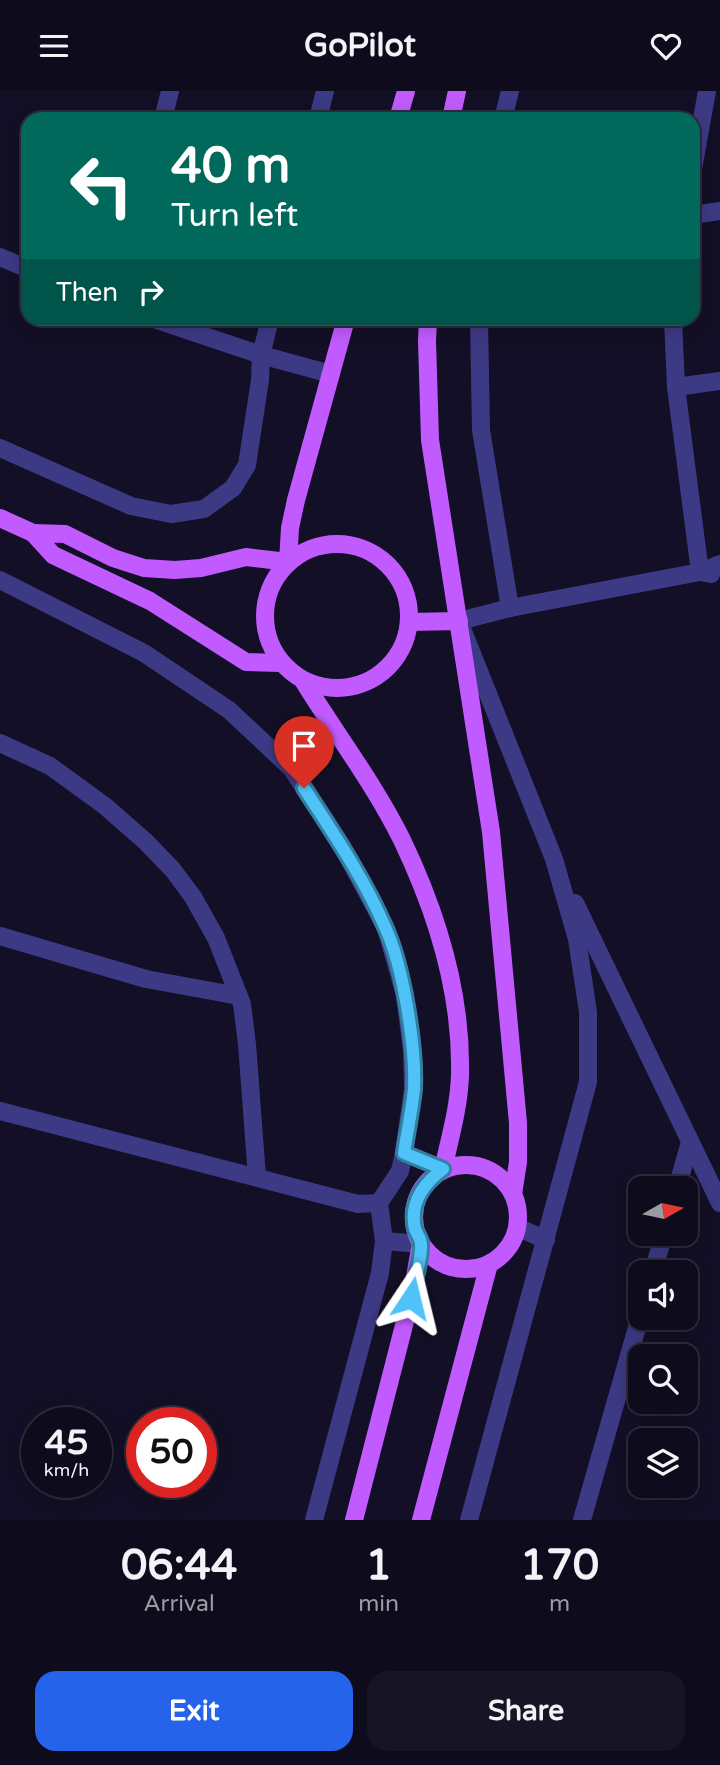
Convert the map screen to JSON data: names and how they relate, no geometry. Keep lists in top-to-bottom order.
{
  "north": "right",
  "page": {
    "header": "GoPilot",
    "turn": ["40 m", "Turn left"],
    "then": "Then",
    "speed": "45 km/h",
    "limit": "50",
    "eta": [
      "06:44",
      "Arrival",
      "1",
      "min",
      "170",
      "m"
    ],
    "buttons": ["Exit", "Share"]
  }
}
